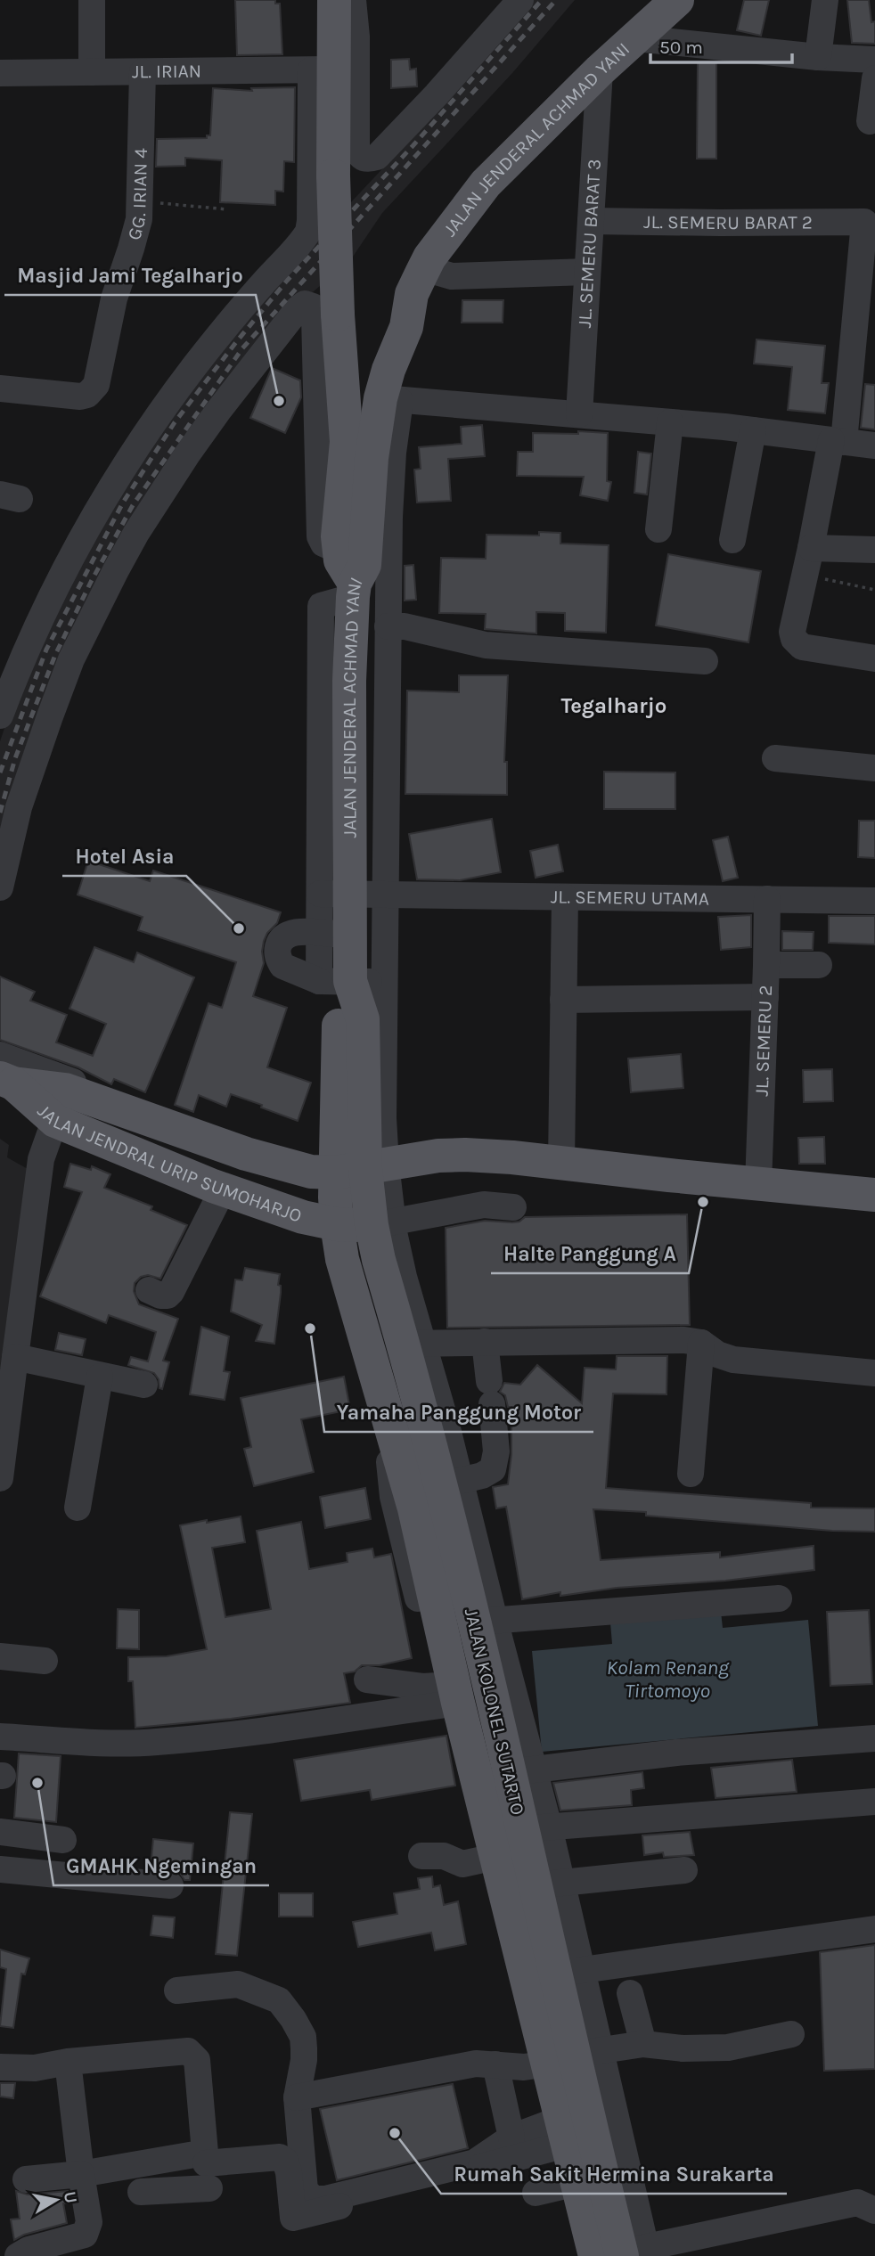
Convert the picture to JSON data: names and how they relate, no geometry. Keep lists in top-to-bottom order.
{
  "streets": {
    "main road": ["JALAN JENDERAL ACHMAD YANI", "JALAN JENDRAL URIP SUMOHARJO", "JALAN KOLONEL SUTARTO"],
    "street": [
      "JL. IRIAN",
      "GG. IRIAN 4",
      "JL. SEMERU BARAT 2",
      "JL. SEMERU BARAT 3",
      "JL. SEMERU UTAMA",
      "JL. SEMERU 2"
    ]
  },
  "crossings": [
    ["JL. IRIAN", "GG. IRIAN 4"],
    ["JALAN JENDERAL ACHMAD YANI", "JL. SEMERU BARAT 3"],
    ["JALAN JENDERAL ACHMAD YANI", "JL. SEMERU UTAMA"],
    ["JALAN JENDERAL ACHMAD YANI", "JALAN JENDRAL URIP SUMOHARJO"],
    ["JALAN JENDERAL ACHMAD YANI", "JALAN KOLONEL SUTARTO"],
    ["JL. SEMERU BARAT 2", "JL. SEMERU BARAT 3"],
    ["JL. SEMERU UTAMA", "JL. SEMERU 2"],
    ["JL. SEMERU 2", "JALAN JENDRAL URIP SUMOHARJO"],
    ["JALAN JENDRAL URIP SUMOHARJO", "JALAN KOLONEL SUTARTO"]
  ],
  "districts": ["Tegalharjo"],
  "water": ["Kolam Renang Tirtomoyo"],
  "places": [
    "Masjid Jami Tegalharjo",
    "Hotel Asia",
    "Halte Panggung A",
    "Yamaha Panggung Motor",
    "GMAHK Ngemingan",
    "Rumah Sakit Hermina Surakarta"
  ],
  "scale_bar": "50 m",
  "north": "right"
}
